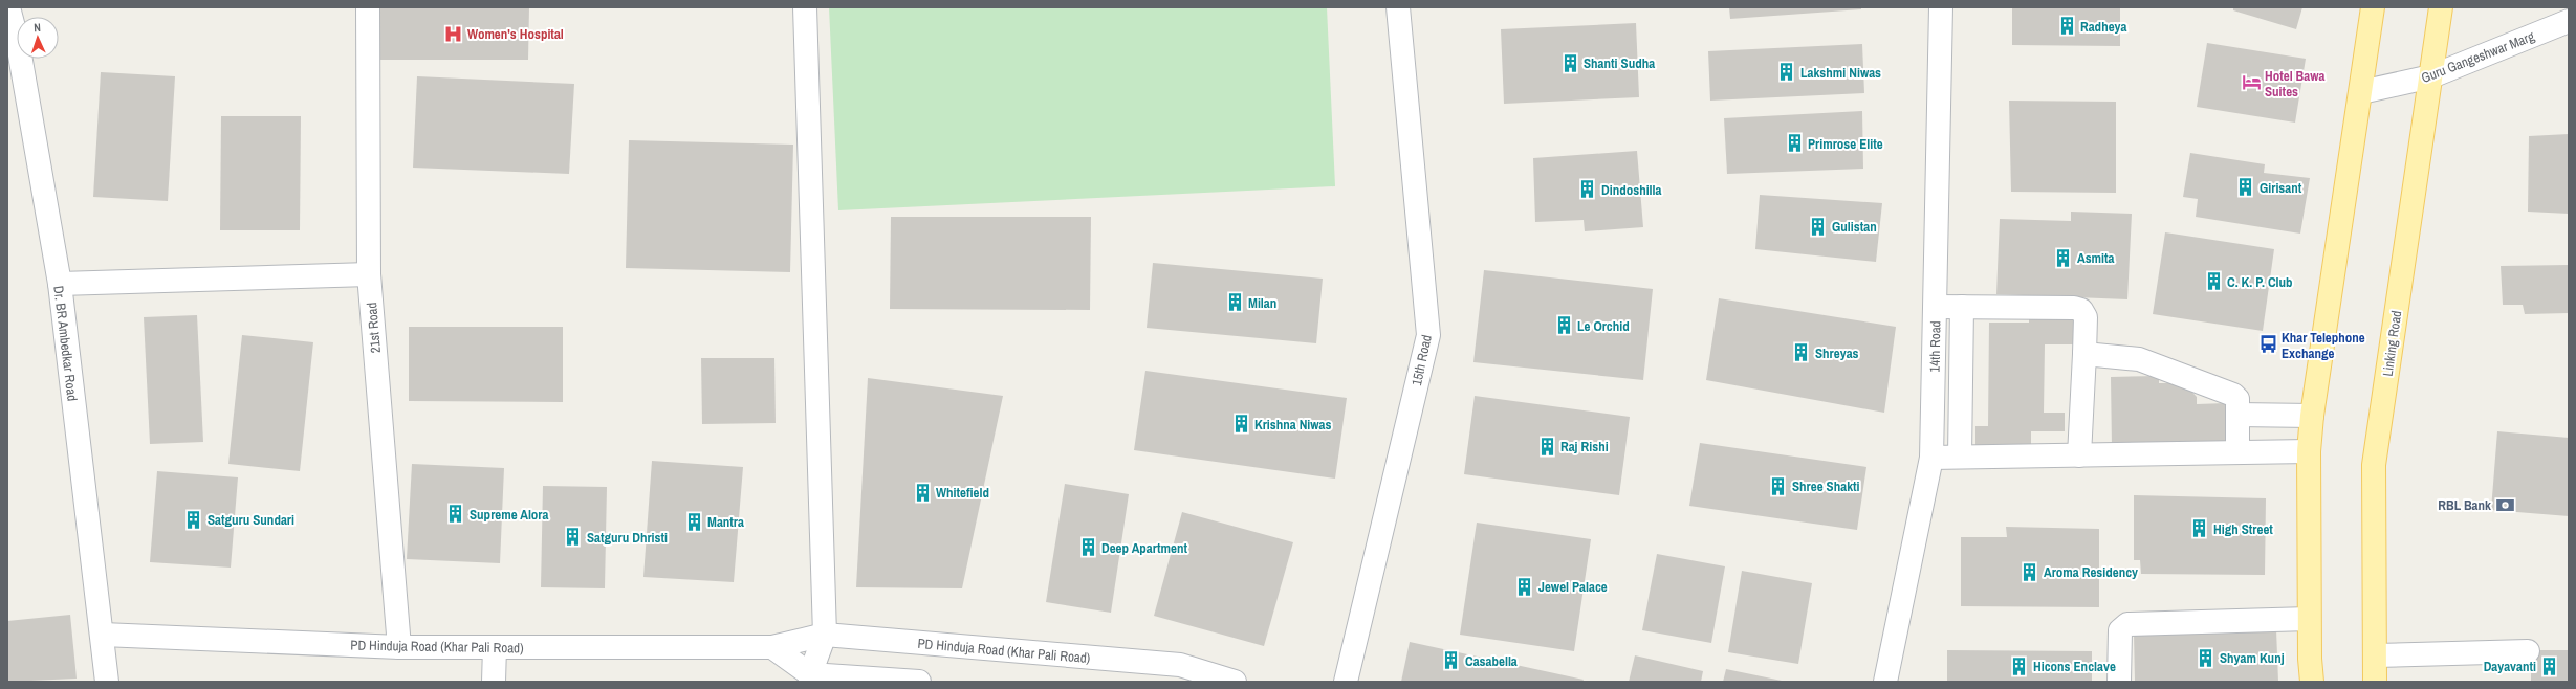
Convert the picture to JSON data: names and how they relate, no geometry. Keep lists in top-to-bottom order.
{
  "streets": {
    "main road": ["Linking Road"],
    "street": [
      "Guru Gangeshwar Marg",
      "21st Road",
      "Dr. BR Ambedkar Road",
      "14th Road",
      "15th Road",
      "PD Hinduja Road (Khar Pali Road)"
    ]
  },
  "crossings": [
    ["Guru Gangeshwar Marg", "Linking Road"],
    ["21st Road", "PD Hinduja Road (Khar Pali Road)"],
    ["Dr. BR Ambedkar Road", "PD Hinduja Road (Khar Pali Road)"]
  ],
  "places": {
    "building": [
      "Radheya",
      "Shanti Sudha",
      "Lakshmi Niwas",
      "Primrose Elite",
      "Girisant",
      "Dindoshilla",
      "Gulistan",
      "Asmita",
      "C. K. P. Club",
      "Milan",
      "Le Orchid",
      "Shreyas",
      "Krishna Niwas",
      "Raj Rishi",
      "Shree Shakti",
      "Whitefield",
      "Supreme Alora",
      "Satguru Sundari",
      "Mantra",
      "High Street",
      "Satguru Dhristi",
      "Deep Apartment",
      "Aroma Residency",
      "Jewel Palace",
      "Shyam Kunj",
      "Casabella",
      "Hicons Enclave",
      "Dayavanti"
    ],
    "hospital": ["Women's Hospital"],
    "hotel": ["Hotel Bawa Suites"],
    "bus stop": ["Khar Telephone Exchange"],
    "bank": ["RBL Bank"]
  },
  "north": "top"
}
